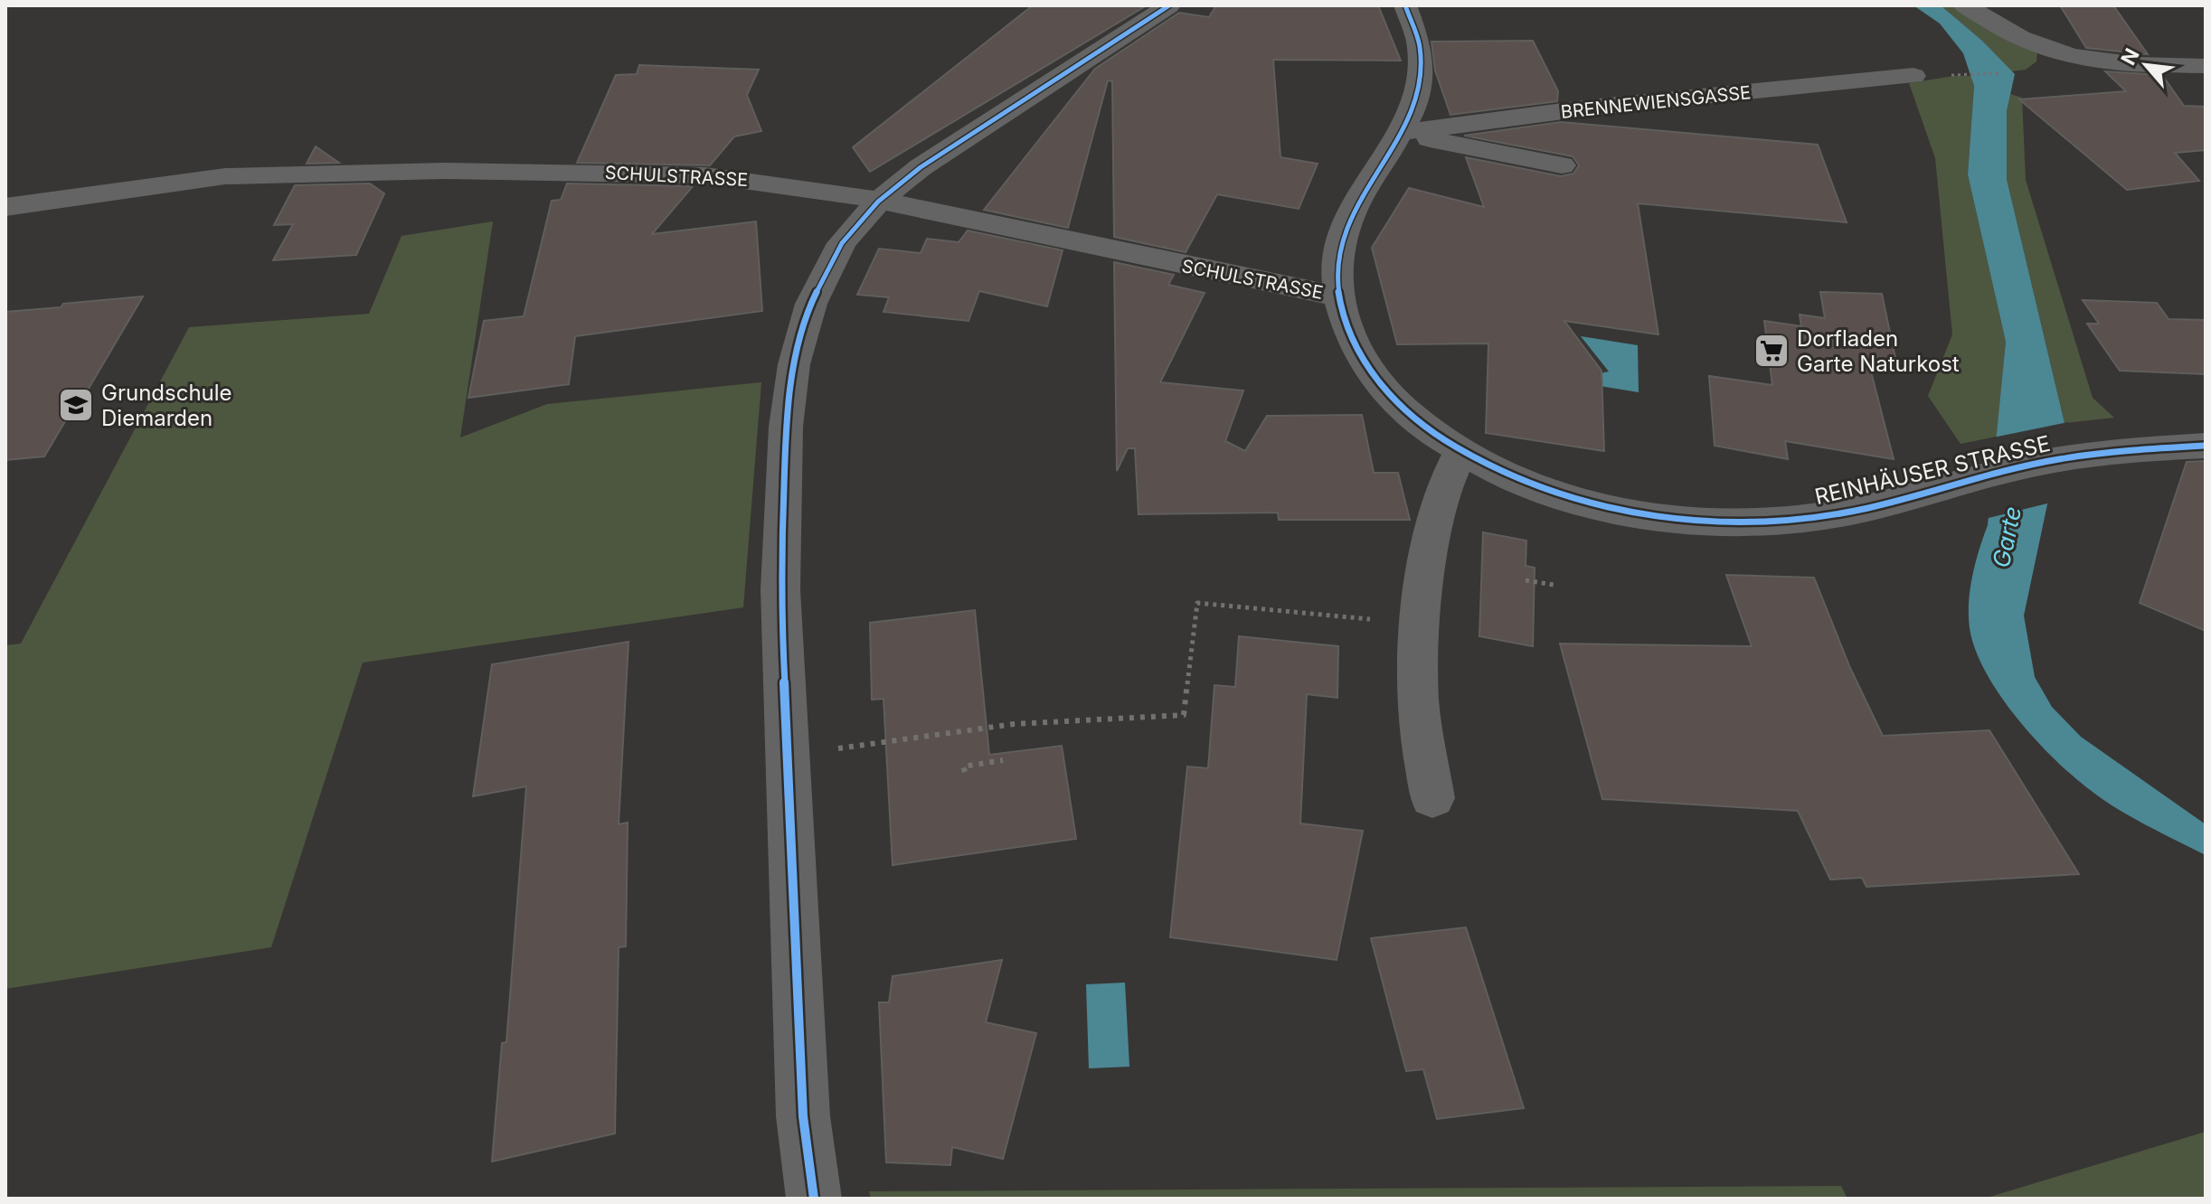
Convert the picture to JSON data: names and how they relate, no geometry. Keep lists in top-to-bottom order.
{
  "streets": {
    "street": ["BRENNEWIENSGASSE", "SCHULSTRASSE", "REINHÄUSER STRASSE"]
  },
  "crossings": [
    ["BRENNEWIENSGASSE", "REINHÄUSER STRASSE"],
    ["SCHULSTRASSE", "REINHÄUSER STRASSE"]
  ],
  "water": ["Garte"],
  "places": {
    "supermarket": ["Dorfladen Garte Naturkost"],
    "school or university": ["Grundschule Diemarden"]
  },
  "north": "top left"
}
